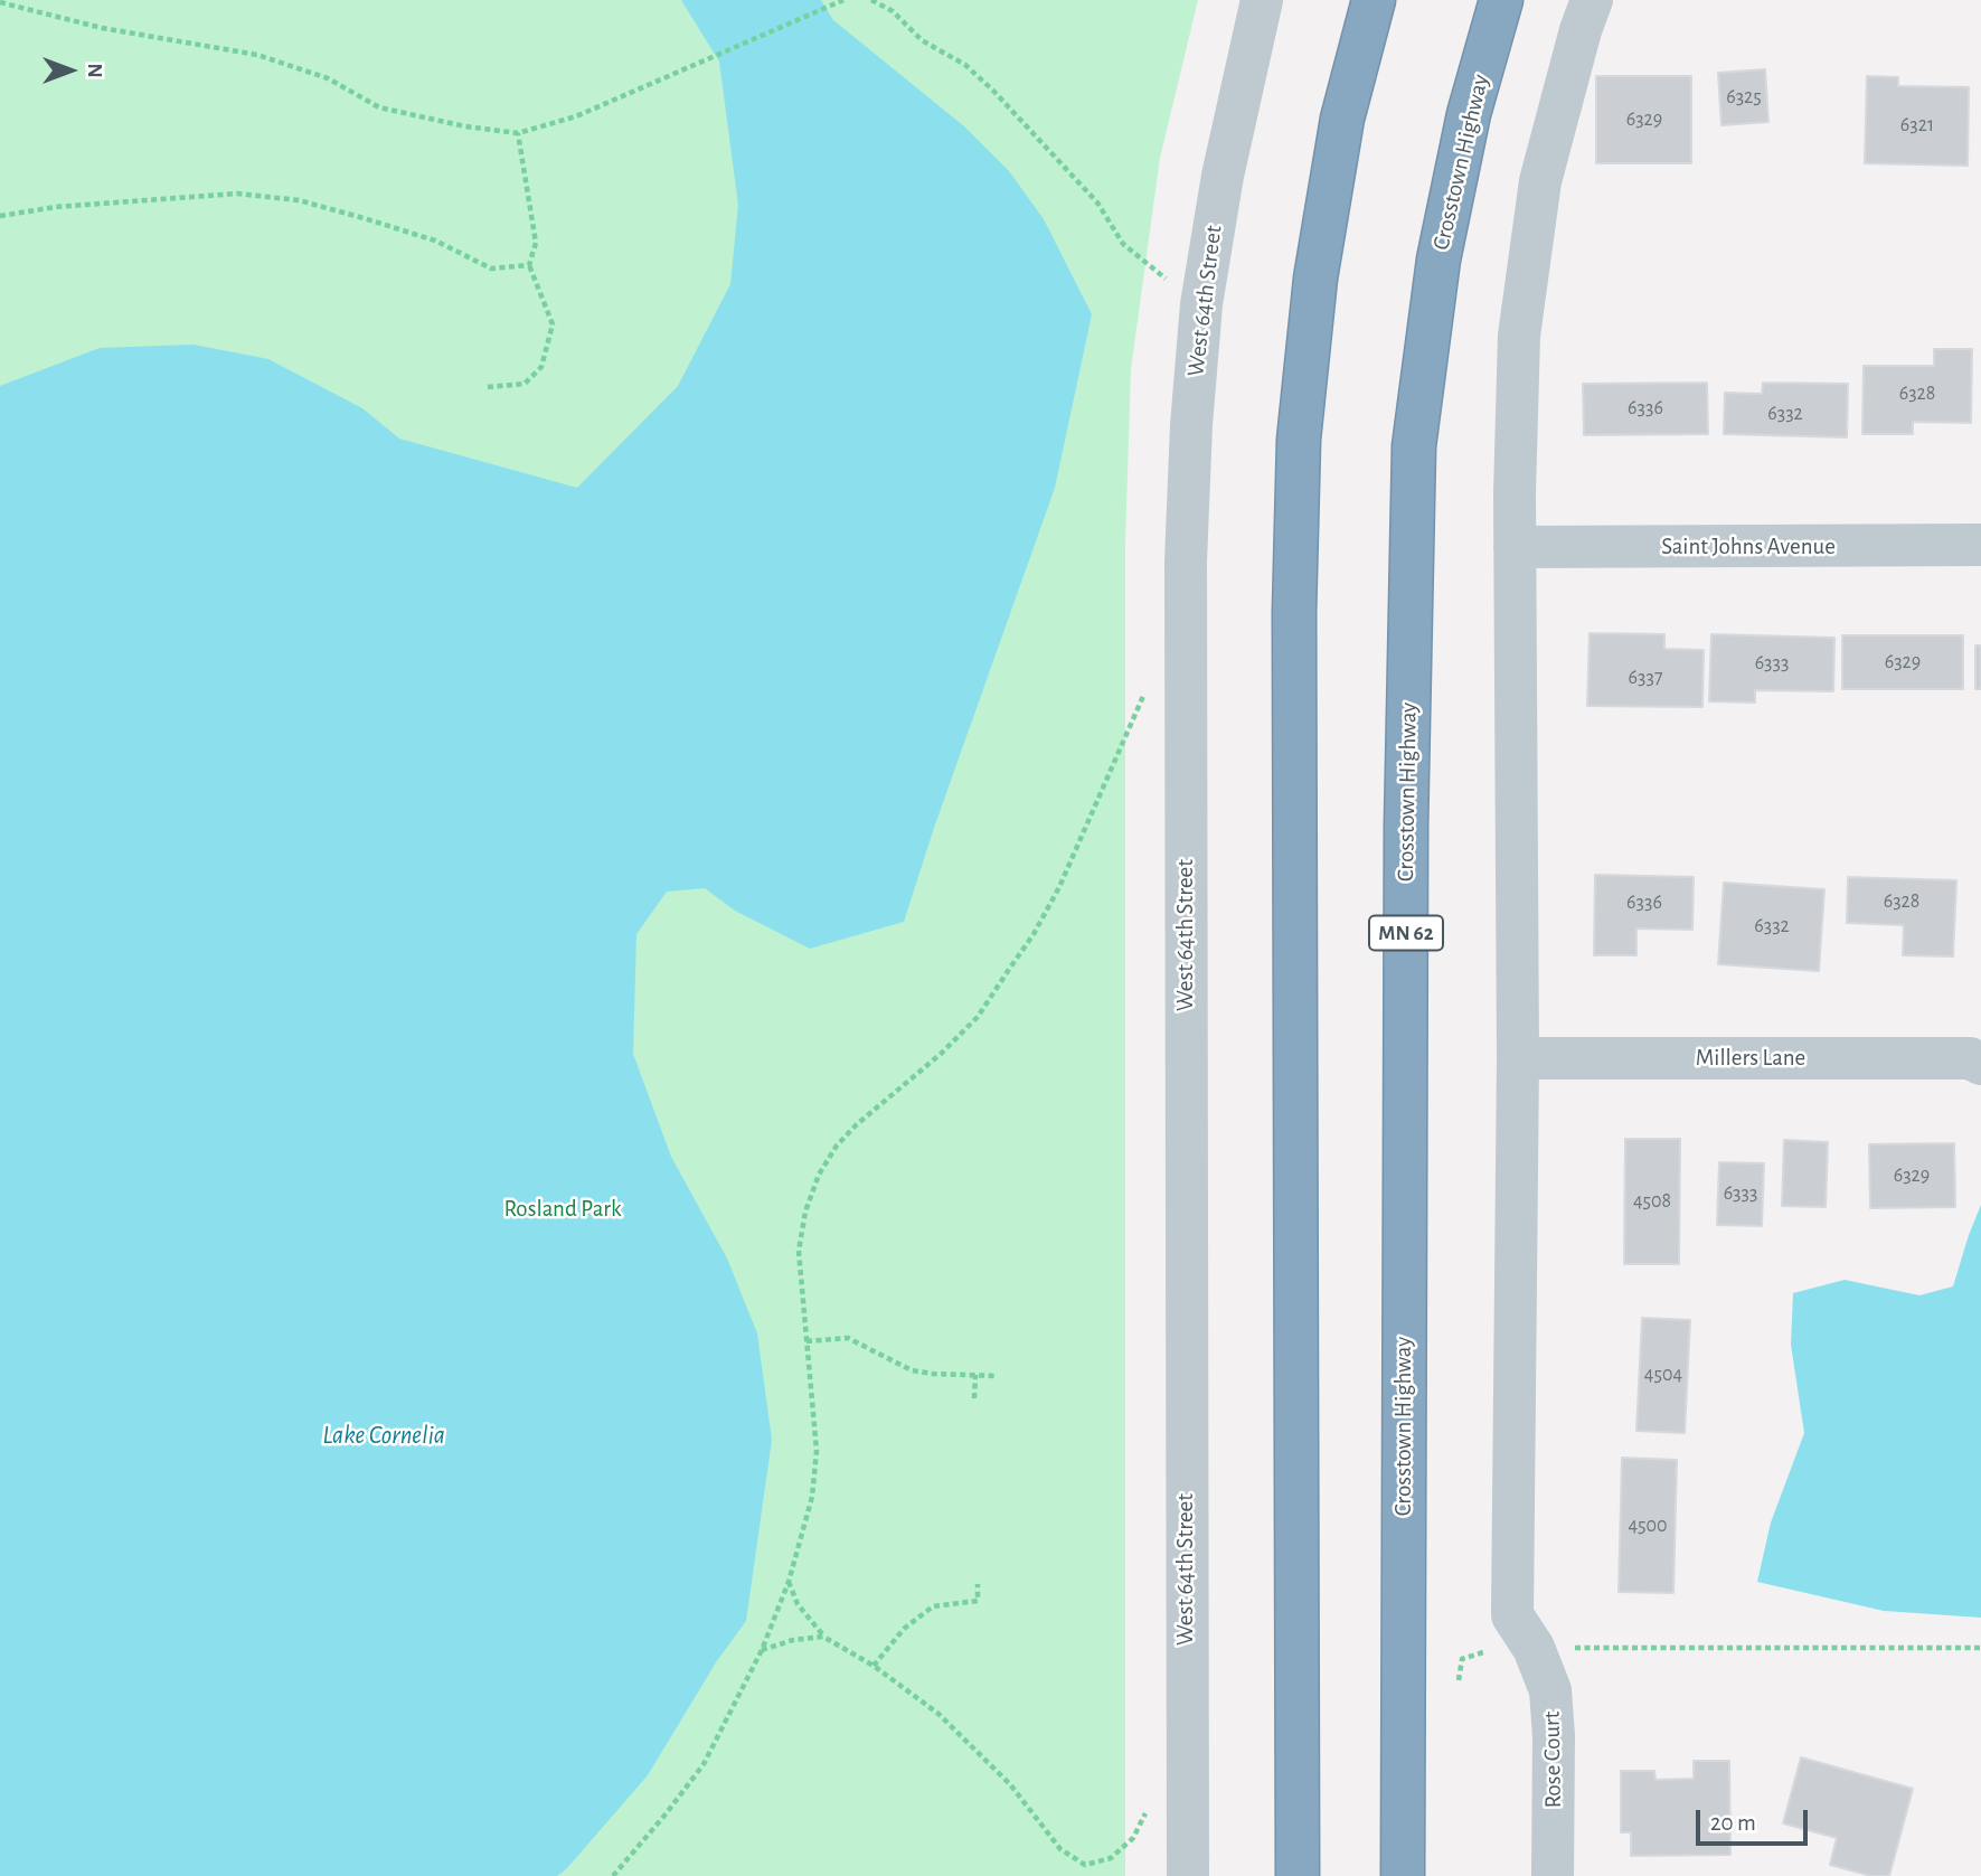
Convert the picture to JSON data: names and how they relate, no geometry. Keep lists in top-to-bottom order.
{
  "streets": {
    "highway": ["Crosstown Highway", "MN 62"],
    "street": [
      "West 64th Street",
      "Saint Johns Avenue",
      "Millers Lane",
      "Rose Court"
    ]
  },
  "water": ["Lake Cornelia"],
  "parks": ["Rosland Park"],
  "house_numbers": [
    "6325",
    "6329",
    "6321",
    "6328",
    "6336",
    "6332",
    "6329",
    "6333",
    "6337",
    "6328",
    "6336",
    "6332",
    "6329",
    "6333",
    "4508",
    "4504",
    "4500"
  ],
  "scale_bar": "20 m",
  "north": "right"
}
